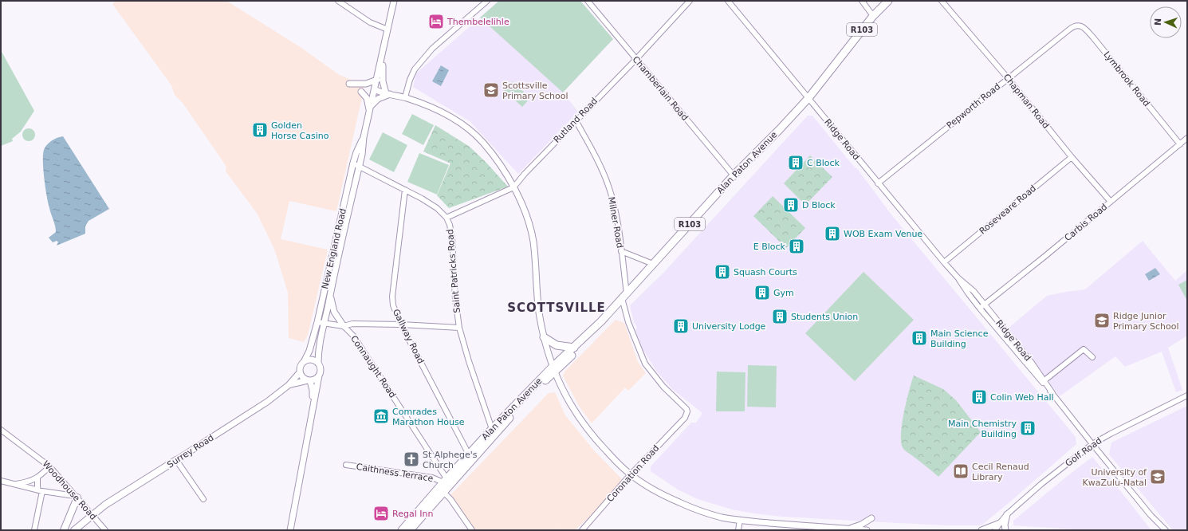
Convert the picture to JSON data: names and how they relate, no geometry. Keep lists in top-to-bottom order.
{
  "streets": {
    "main road": ["R103", "Alan Paton Avenue", "Surrey Road"],
    "street": [
      "Lymbrook Road",
      "Chamberlain Road",
      "Chapman Road",
      "Pepworth Road",
      "Rutland Road",
      "Ridge Road",
      "Roseveare Road",
      "Milner Road",
      "Carbis Road",
      "New England Road",
      "Saint Patricks Road",
      "Gallway Road",
      "Connaught Road",
      "Golf Road",
      "Caithness Terrace",
      "Coronation Road",
      "Woodhouse Road"
    ]
  },
  "crossings": [
    ["Lymbrook Road", "Pepworth Road"],
    ["Lymbrook Road", "Carbis Road"],
    ["Chamberlain Road", "Rutland Road"],
    ["Chamberlain Road", "Alan Paton Avenue"],
    ["Chapman Road", "Pepworth Road"],
    ["Chapman Road", "Roseveare Road"],
    ["Chapman Road", "Carbis Road"],
    ["Pepworth Road", "Ridge Road"],
    ["Rutland Road", "Milner Road"],
    ["Rutland Road", "Saint Patricks Road"],
    ["Ridge Road", "Alan Paton Avenue"],
    ["Ridge Road", "Roseveare Road"],
    ["Ridge Road", "Carbis Road"],
    ["Ridge Road", "Golf Road"],
    ["Alan Paton Avenue", "Milner Road"],
    ["Alan Paton Avenue", "Saint Patricks Road"],
    ["Alan Paton Avenue", "Gallway Road"],
    ["Alan Paton Avenue", "Connaught Road"],
    ["Alan Paton Avenue", "Caithness Terrace"],
    ["Milner Road", "Coronation Road"],
    ["New England Road", "Saint Patricks Road"],
    ["New England Road", "Surrey Road"],
    ["Saint Patricks Road", "Gallway Road"],
    ["Connaught Road", "Caithness Terrace"],
    ["Surrey Road", "Woodhouse Road"]
  ],
  "districts": ["SCOTTSVILLE"],
  "places": {
    "hotel": ["Thembelelihle", "Regal Inn"],
    "school or university": ["Scottsville Primary School", "Ridge Junior Primary School", "University of KwaZulu-Natal"],
    "building": [
      "Golden Horse Casino",
      "C Block",
      "D Block",
      "WOB Exam Venue",
      "E Block",
      "Squash Courts",
      "Gym",
      "Students Union",
      "University Lodge",
      "Main Science Building",
      "Colin Web Hall",
      "Main Chemistry Building"
    ],
    "museum": ["Comrades Marathon House"],
    "church": ["St Alphege's Church"],
    "library": ["Cecil Renaud Library"]
  },
  "north": "left"
}
